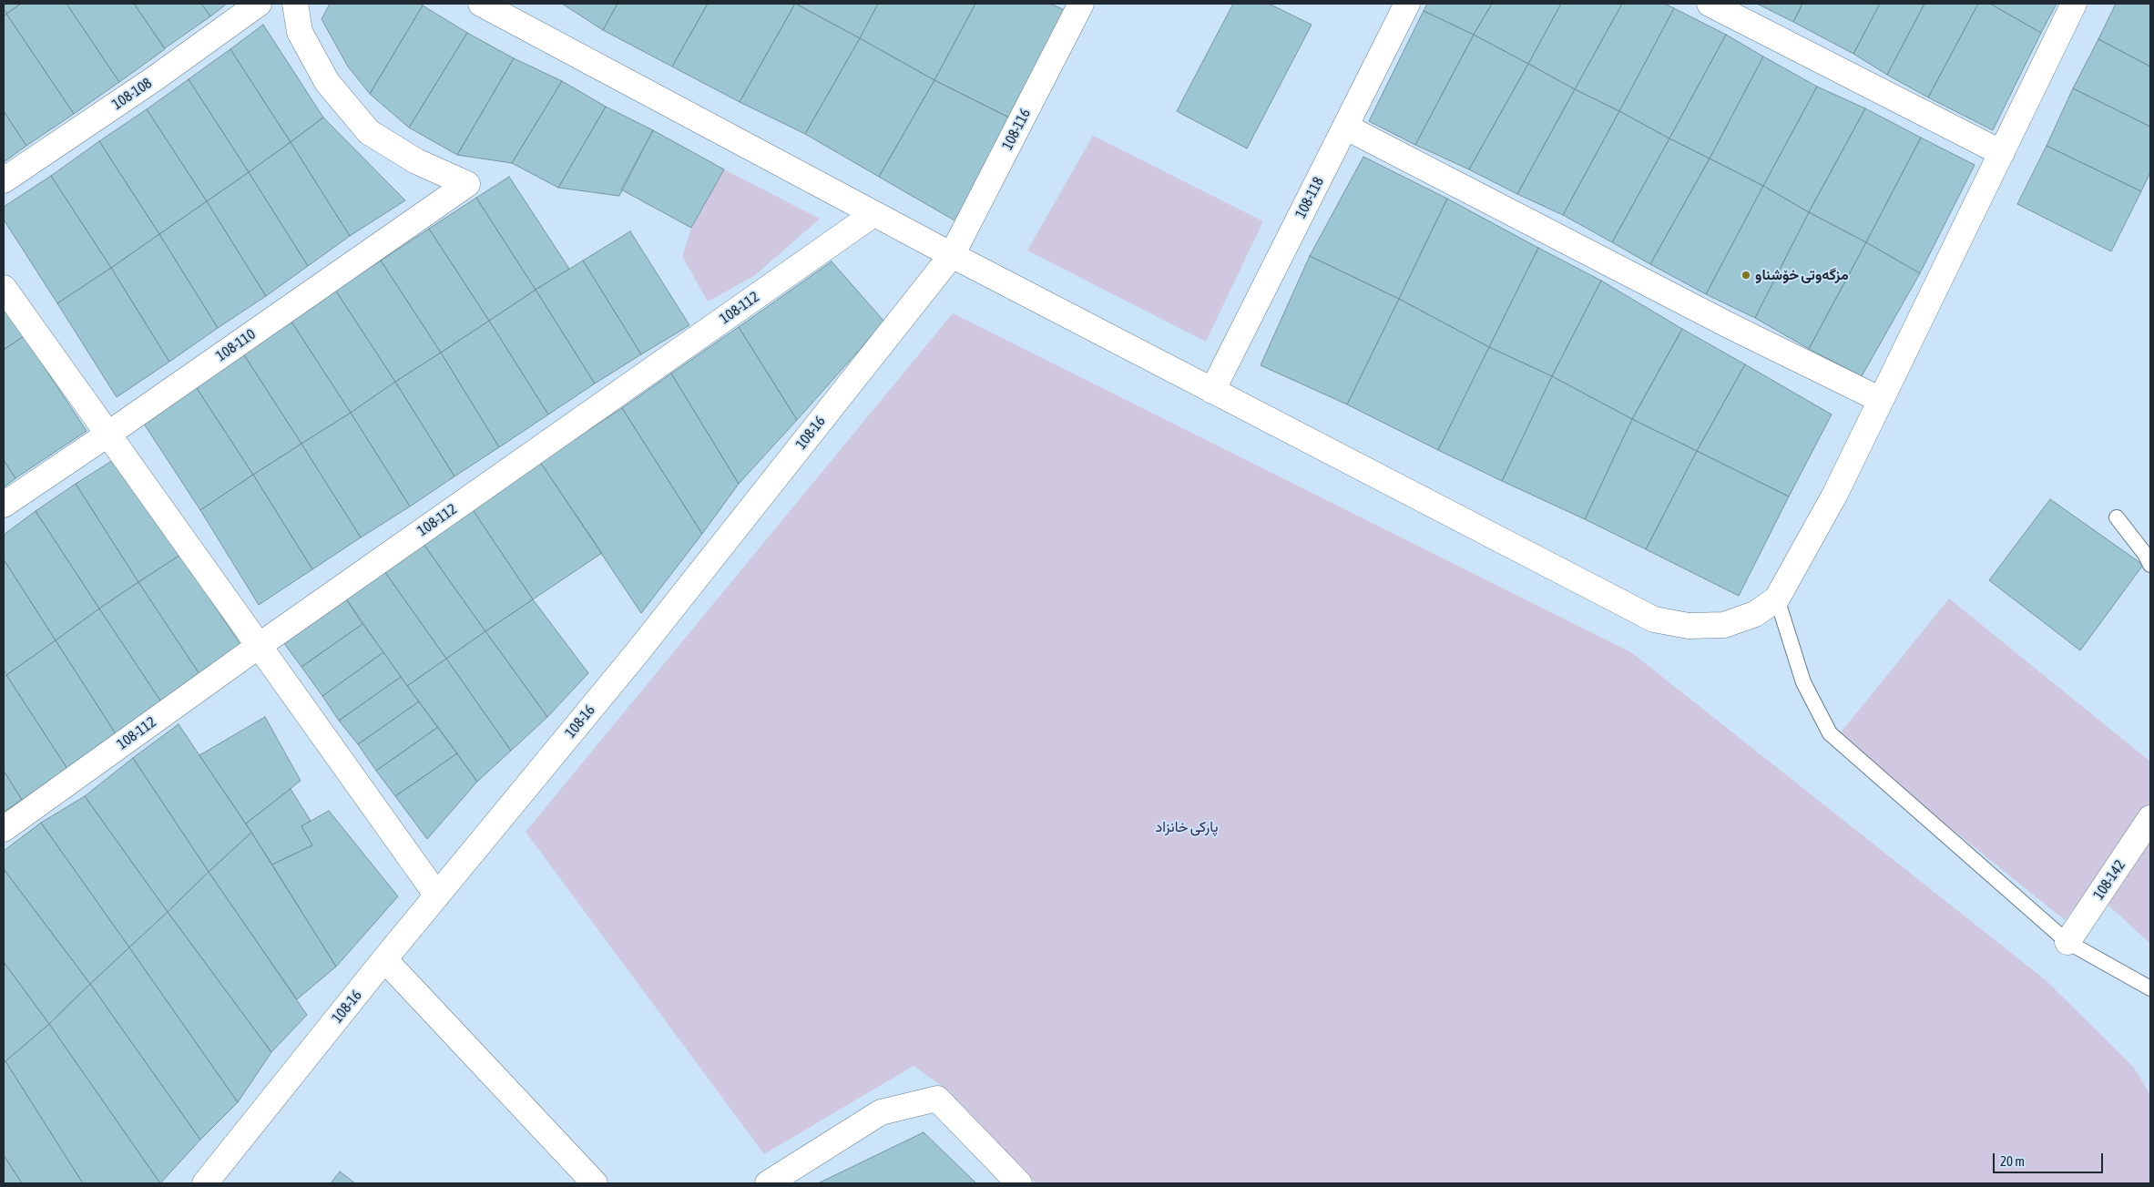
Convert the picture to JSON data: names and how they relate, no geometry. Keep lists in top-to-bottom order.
{
  "streets": {
    "street": [
      "108-108",
      "108-116",
      "108-118",
      "108-112",
      "108-110",
      "108-16",
      "108-142"
    ]
  },
  "crossings": [
    ["108-116", "108-16"]
  ],
  "parks": ["پارکی خانزاد"],
  "places": ["مزگەوتی خۆشناو"],
  "scale_bar": "20 m"
}
